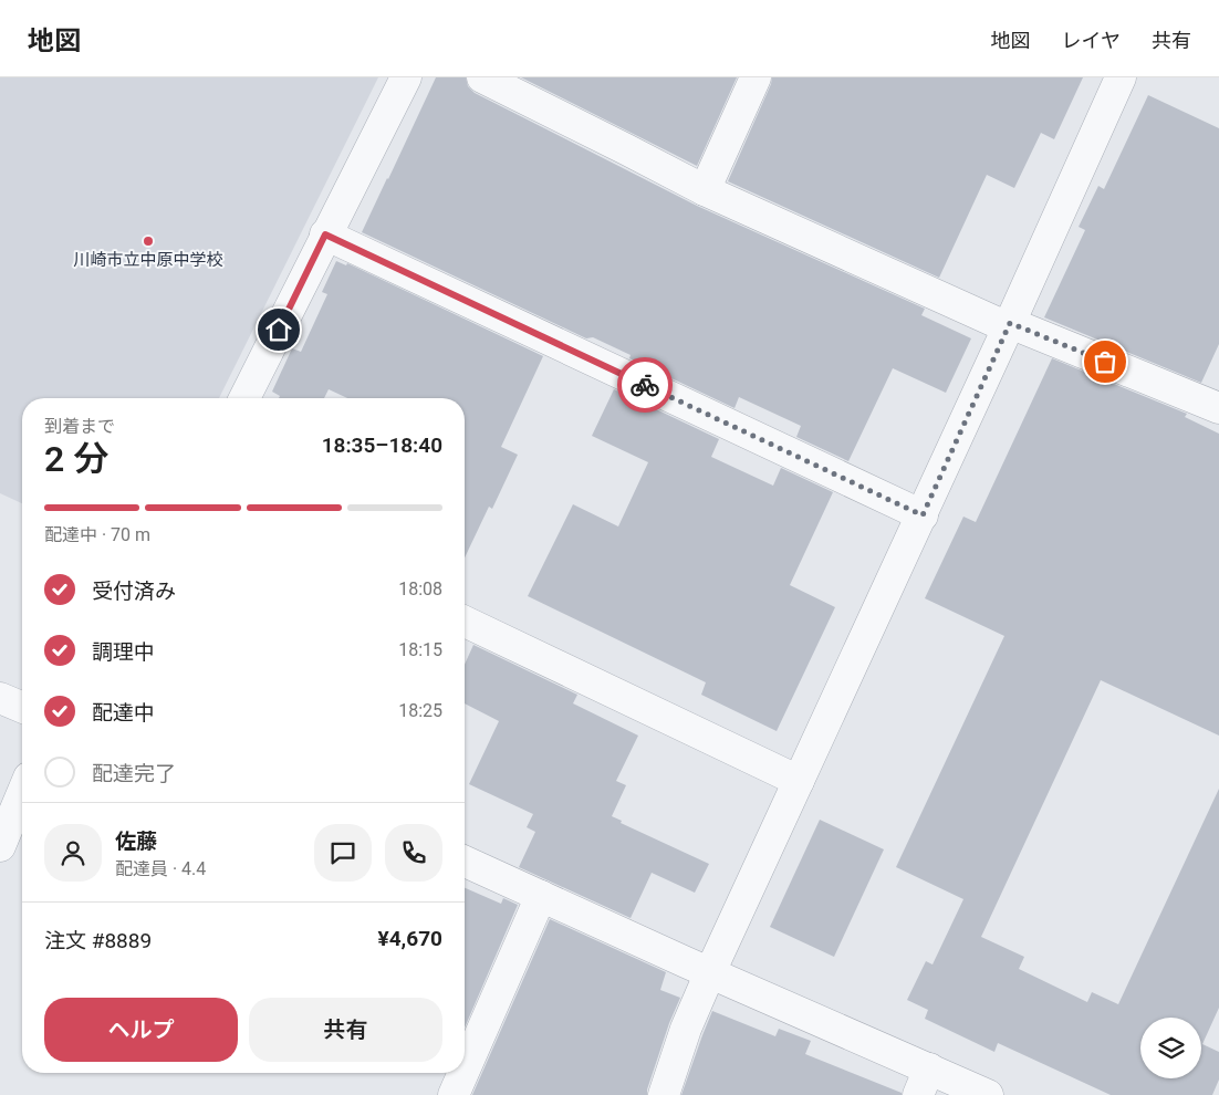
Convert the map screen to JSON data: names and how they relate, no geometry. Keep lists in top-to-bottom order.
{
  "places": ["川崎市立中原中学校"],
  "page": {
    "header": "地図",
    "nav": ["地図", "レイヤ", "共有"],
    "heading": ["2 分", "到着まで", "18:35–18:40"],
    "panel": [
      "佐藤",
      "配達員 · 4.4",
      "注文 #8889",
      "¥4,670"
    ],
    "bar": "配達中 · 70 m",
    "list": [
      ["受付済み", "18:08"],
      ["調理中", "18:15"],
      ["配達中", "18:25"],
      "配達完了"
    ],
    "buttons": ["ヘルプ", "共有"]
  }
}
